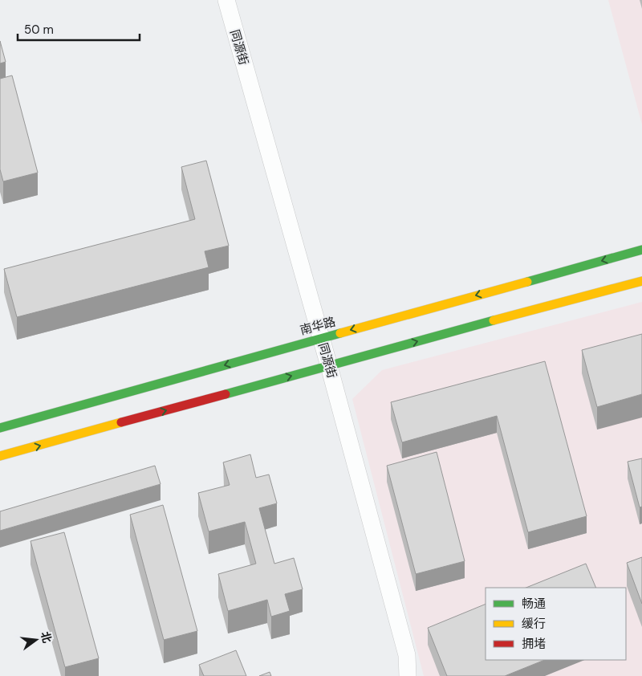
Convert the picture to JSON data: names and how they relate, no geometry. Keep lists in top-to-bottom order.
{
  "streets": {
    "main road": ["南华路"],
    "street": ["同源街"]
  },
  "crossings": [
    ["同源街", "南华路"]
  ],
  "legend": ["畅通", "缓行", "拥堵"],
  "scale_bar": "50 m",
  "north": "right"
}
